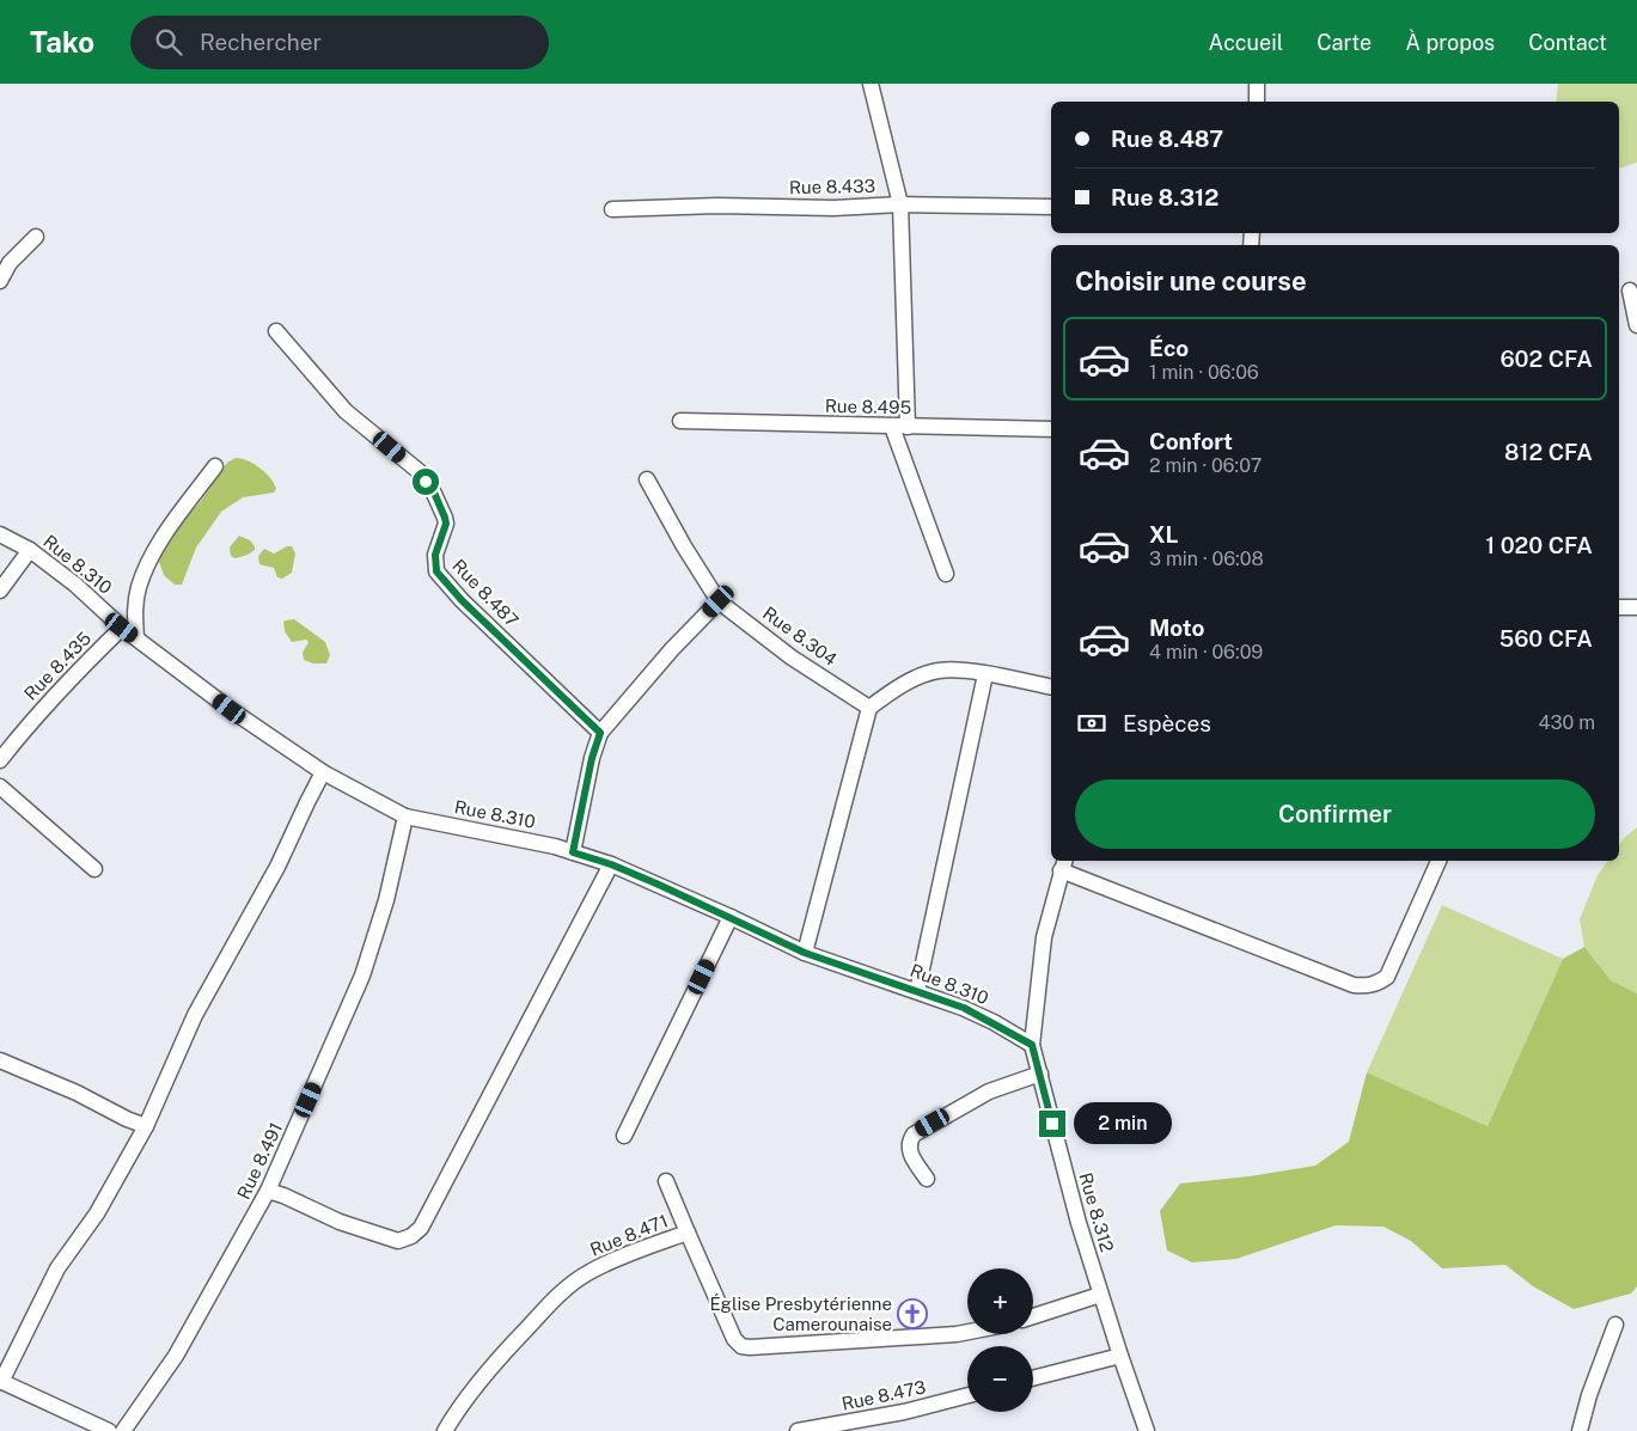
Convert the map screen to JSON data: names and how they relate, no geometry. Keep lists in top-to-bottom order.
{
  "streets": {
    "street": [
      "Rue 8.433",
      "Rue 8.495",
      "Rue 8.310",
      "Rue 8.487",
      "Rue 8.304",
      "Rue 8.435",
      "Rue 8.491",
      "Rue 8.312",
      "Rue 8.471",
      "Rue 8.473"
    ]
  },
  "crossings": [
    ["Rue 8.310", "Rue 8.435"],
    ["Rue 8.310", "Rue 8.491"],
    ["Rue 8.310", "Rue 8.312"]
  ],
  "places": {
    "church": ["Église Presbytérienne Camerounaise"]
  },
  "page": {
    "header": "Tako",
    "search": "Rechercher",
    "nav": [
      "Accueil",
      "Carte",
      "À propos",
      "Contact"
    ],
    "banner": ["Rue 8.487", "Rue 8.312"],
    "heading": "Choisir une course",
    "list": [
      {
        "name": "Éco",
        "note": "1 min · 06:06",
        "value": "602 CFA"
      },
      {
        "name": "Confort",
        "note": "2 min · 06:07",
        "value": "812 CFA"
      },
      {
        "name": "XL",
        "note": "3 min · 06:08",
        "value": "1 020 CFA"
      },
      {
        "name": "Moto",
        "note": "4 min · 06:09",
        "value": "560 CFA"
      }
    ],
    "pay": ["Espèces", "430 m"],
    "buttons": "Confirmer",
    "bubble": "2 min",
    "map_buttons": ["+", "−"]
  }
}
